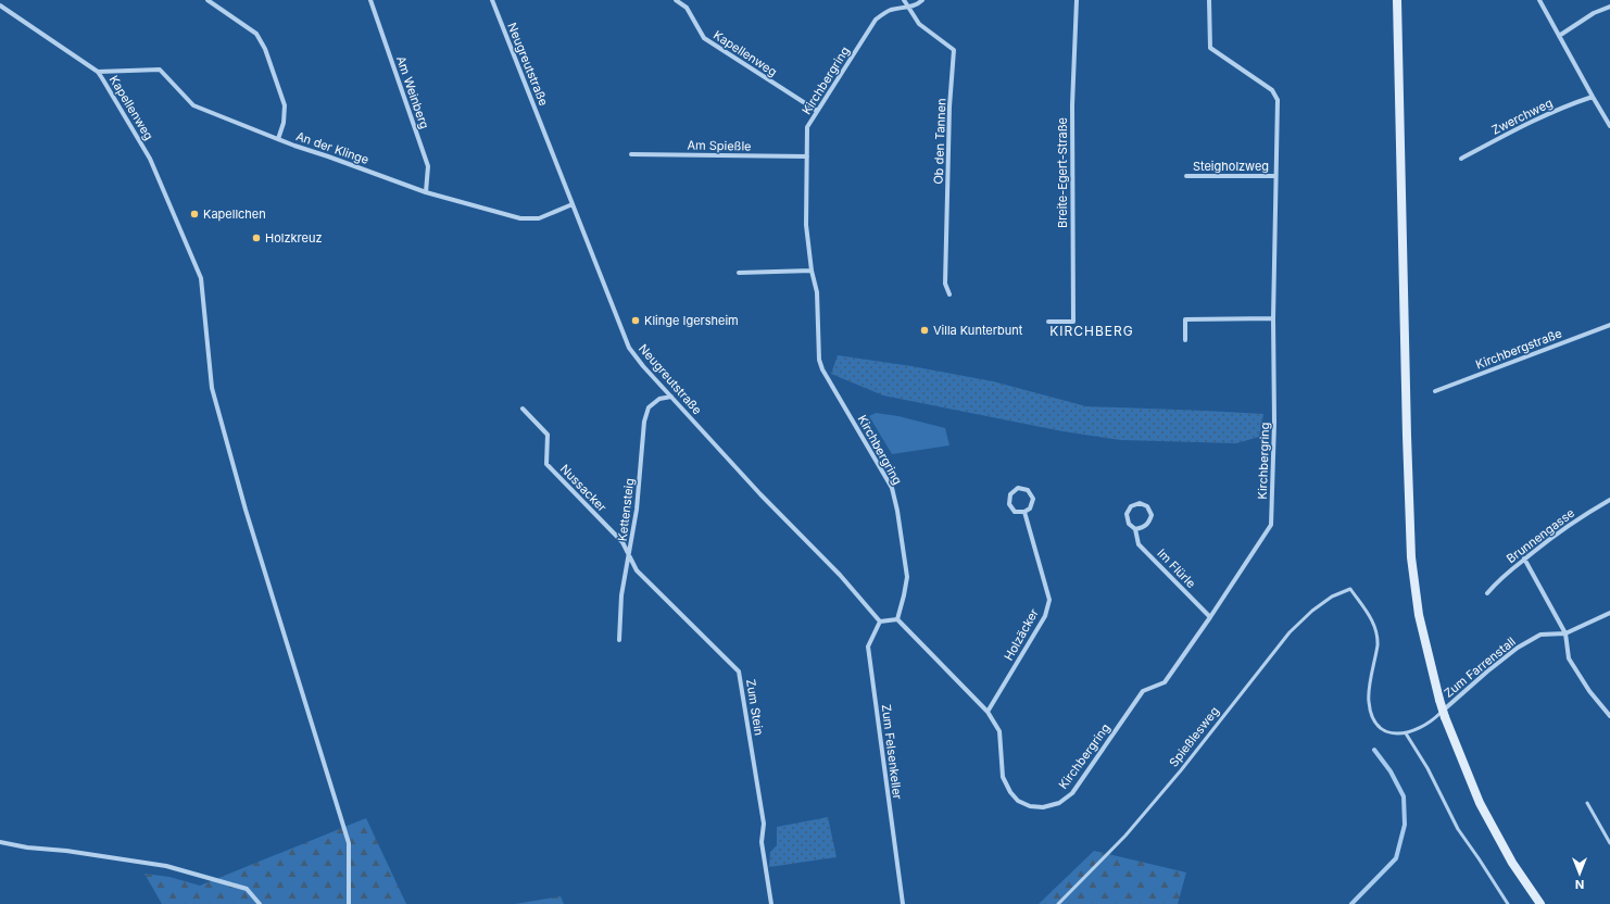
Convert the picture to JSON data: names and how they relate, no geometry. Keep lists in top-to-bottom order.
{
  "streets": {
    "street": [
      "Kapellenweg",
      "Neugreutstraße",
      "Kirchbergring",
      "Am Weinberg",
      "Zwerchweg",
      "Ob den Tannen",
      "Am Spießle",
      "An der Klinge",
      "Steigholzweg",
      "Breite-Egert-Straße",
      "Kirchbergstraße",
      "Nussacker",
      "Kettensteig",
      "Brunnengasse",
      "Im Flürle",
      "Holzäcker",
      "Zum Farrenstall",
      "Zum Stein",
      "Zum Felsenkeller"
    ],
    "lane": ["Spießlesweg"]
  },
  "crossings": [
    ["Kapellenweg", "Kirchbergring"],
    ["Kapellenweg", "An der Klinge"],
    ["Neugreutstraße", "An der Klinge"],
    ["Neugreutstraße", "Kettensteig"],
    ["Neugreutstraße", "Zum Felsenkeller"],
    ["Kirchbergring", "Ob den Tannen"],
    ["Kirchbergring", "Am Spießle"],
    ["Kirchbergring", "Steigholzweg"],
    ["Kirchbergring", "Im Flürle"],
    ["Kirchbergring", "Holzäcker"],
    ["Am Weinberg", "An der Klinge"],
    ["Nussacker", "Kettensteig"],
    ["Nussacker", "Zum Stein"],
    ["Kettensteig", "Zum Stein"],
    ["Zum Farrenstall", "Spießlesweg"]
  ],
  "districts": ["KIRCHBERG"],
  "places": [
    "Kapellchen",
    "Holzkreuz",
    "Klinge Igersheim",
    "Villa Kunterbunt"
  ],
  "north": "bottom"
}
